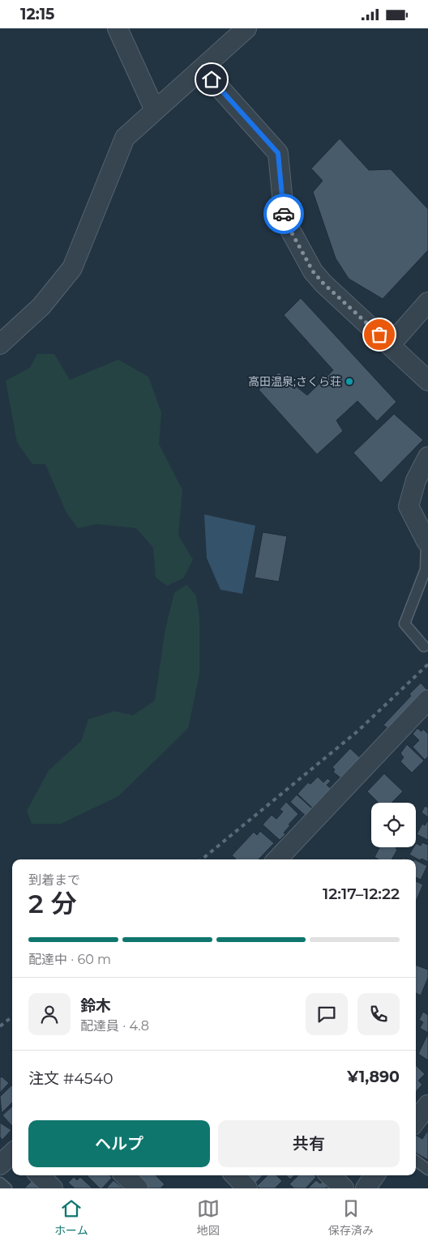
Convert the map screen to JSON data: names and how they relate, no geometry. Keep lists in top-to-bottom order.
{
  "places": ["高田温泉;さくら荘"],
  "page": {
    "status": "12:15",
    "heading": ["2 分", "到着まで", "12:17–12:22"],
    "panel": [
      "鈴木",
      "配達員 · 4.8",
      "注文 #4540",
      "¥1,890"
    ],
    "bar": "配達中 · 60 m",
    "buttons": ["ヘルプ", "共有"],
    "tabs": ["ホーム", "地図", "保存済み"]
  }
}
